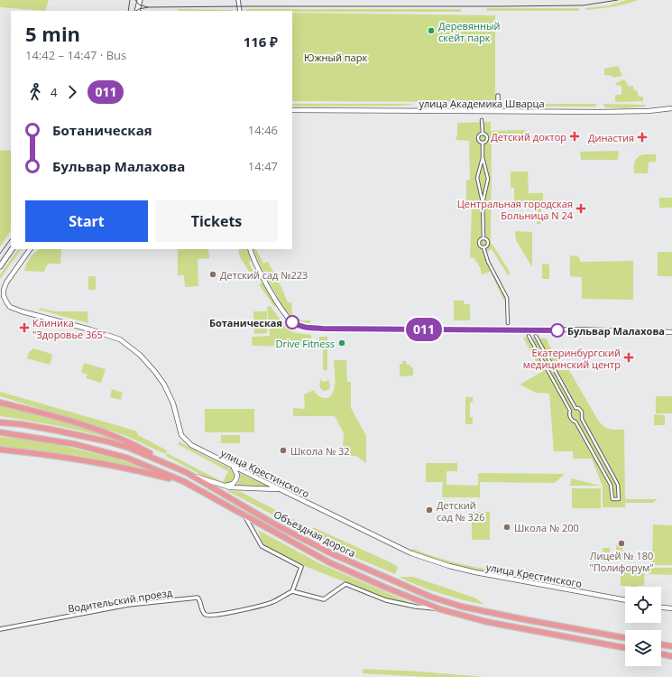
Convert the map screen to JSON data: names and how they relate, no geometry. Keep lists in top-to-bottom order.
{
  "streets": {
    "main road": ["Объездная дорога"],
    "street": ["улица Академика Шварца", "улица Крестинского", "Водительский проезд"]
  },
  "parks": ["Южный парк"],
  "places": {
    "other": [
      "Деревянный скейт парк",
      "Детский сад №223",
      "Ботаническая",
      "Бульвар Малахова",
      "Drive Fitness",
      "Школа № 32",
      "Детский сад № 326",
      "Школа № 200",
      "Лицей № 180 \"Полифорум\""
    ],
    "health": [
      "Детский доктор",
      "Династия",
      "Центральная городская Больница N 24",
      "Клиника \"Здоровье 365\"",
      "Екатеринбургский медицинский центр"
    ]
  },
  "lines": ["bus line 011"],
  "page": {
    "on_map": "011",
    "heading": ["5 min", "14:42 – 14:47 · Bus", "116 ₽"],
    "legs": ["4", "011"],
    "list": [
      {
        "name": "Ботаническая",
        "value": "14:46"
      },
      {
        "name": "Бульвар Малахова",
        "value": "14:47"
      }
    ],
    "buttons": ["Start", "Tickets"]
  }
}
